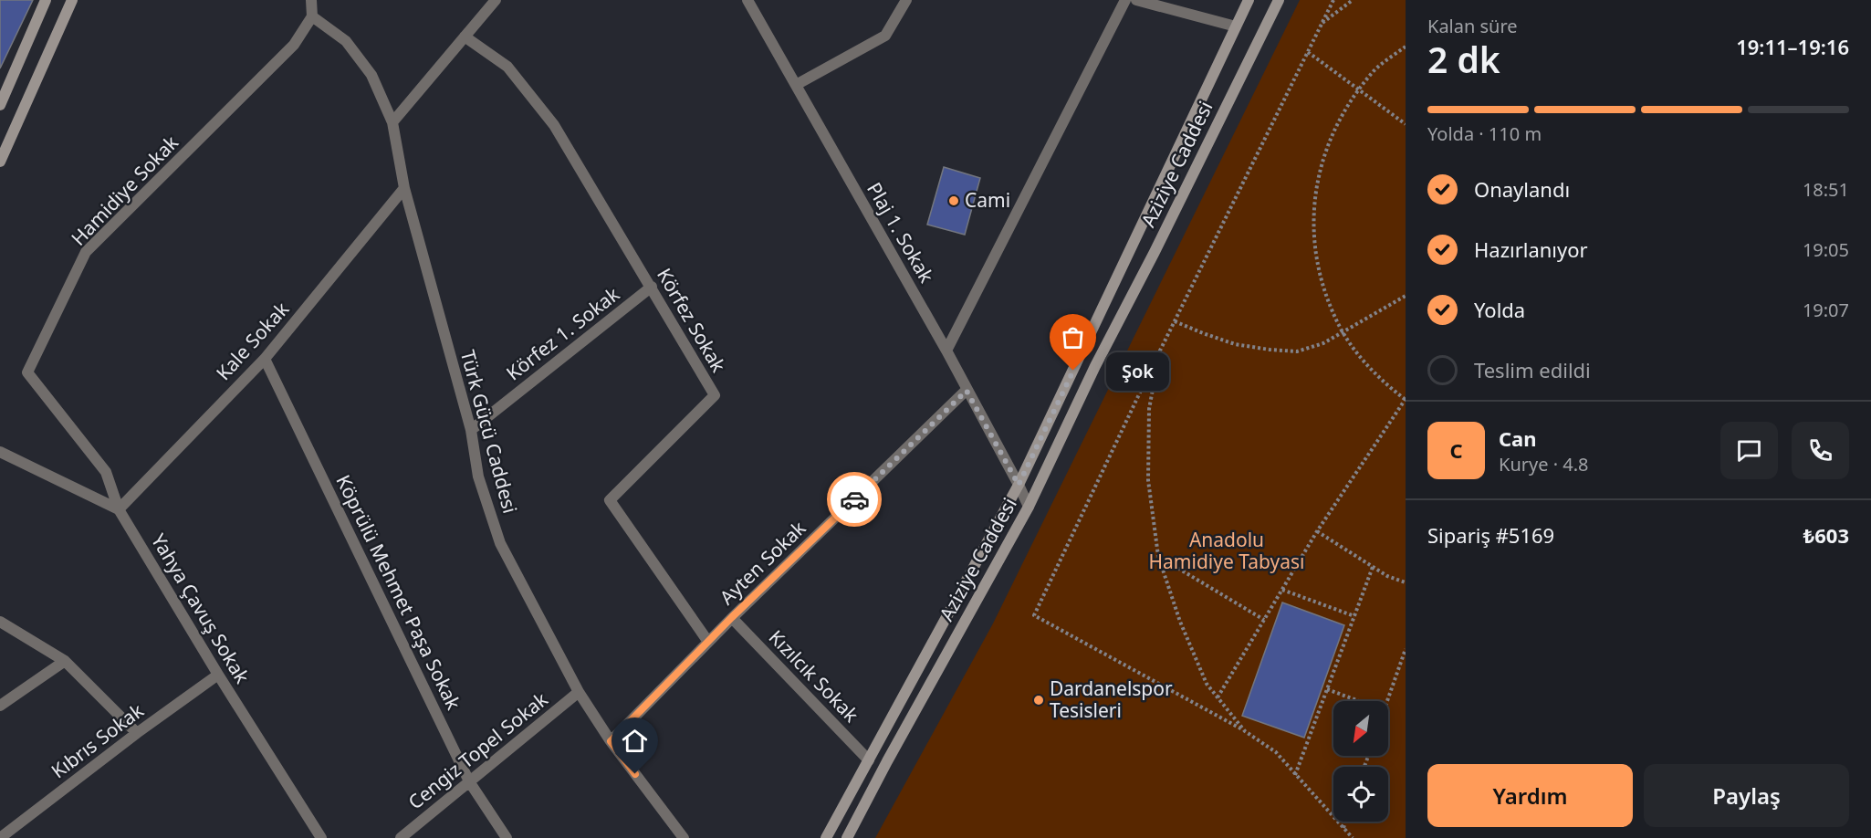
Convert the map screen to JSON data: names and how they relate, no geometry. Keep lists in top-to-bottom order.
{
  "streets": {
    "street": [
      "Aziziye Caddesi",
      "Hamidiye Sokak",
      "Plaj 1. Sokak",
      "Körfez Sokak",
      "Körfez 1. Sokak",
      "Kale Sokak",
      "Türk Gücü Caddesi",
      "Ayten Sokak",
      "Köprülü Mehmet Paşa Sokak",
      "Yahya Çavuş Sokak",
      "Kızılcık Sokak",
      "Kıbrıs Sokak",
      "Cengiz Topel Sokak"
    ]
  },
  "crossings": [
    ["Aziziye Caddesi", "Plaj 1. Sokak"],
    ["Aziziye Caddesi", "Kızılcık Sokak"],
    ["Hamidiye Sokak", "Kale Sokak"],
    ["Hamidiye Sokak", "Türk Gücü Caddesi"],
    ["Hamidiye Sokak", "Yahya Çavuş Sokak"],
    ["Plaj 1. Sokak", "Ayten Sokak"],
    ["Körfez Sokak", "Körfez 1. Sokak"],
    ["Körfez Sokak", "Ayten Sokak"],
    ["Körfez 1. Sokak", "Türk Gücü Caddesi"],
    ["Kale Sokak", "Türk Gücü Caddesi"],
    ["Kale Sokak", "Köprülü Mehmet Paşa Sokak"],
    ["Kale Sokak", "Yahya Çavuş Sokak"],
    ["Türk Gücü Caddesi", "Ayten Sokak"],
    ["Türk Gücü Caddesi", "Cengiz Topel Sokak"],
    ["Ayten Sokak", "Kızılcık Sokak"],
    ["Köprülü Mehmet Paşa Sokak", "Cengiz Topel Sokak"],
    ["Yahya Çavuş Sokak", "Kıbrıs Sokak"]
  ],
  "parks": ["Anadolu Hamidiye Tabyası"],
  "places": ["Cami", "Şok", "Dardanelspor Tesisleri"],
  "north": "bottom left",
  "page": {
    "heading": ["2 dk", "Kalan süre", "19:11–19:16"],
    "panel": [
      "Can",
      "Kurye · 4.8",
      "Sipariş #5169",
      "₺603"
    ],
    "bar": "Yolda · 110 m",
    "list": [
      ["Onaylandı", "18:51"],
      ["Hazırlanıyor", "19:05"],
      ["Yolda", "19:07"],
      "Teslim edildi"
    ],
    "bubble": "Şok",
    "round": "C",
    "buttons": ["Yardım", "Paylaş"]
  }
}
